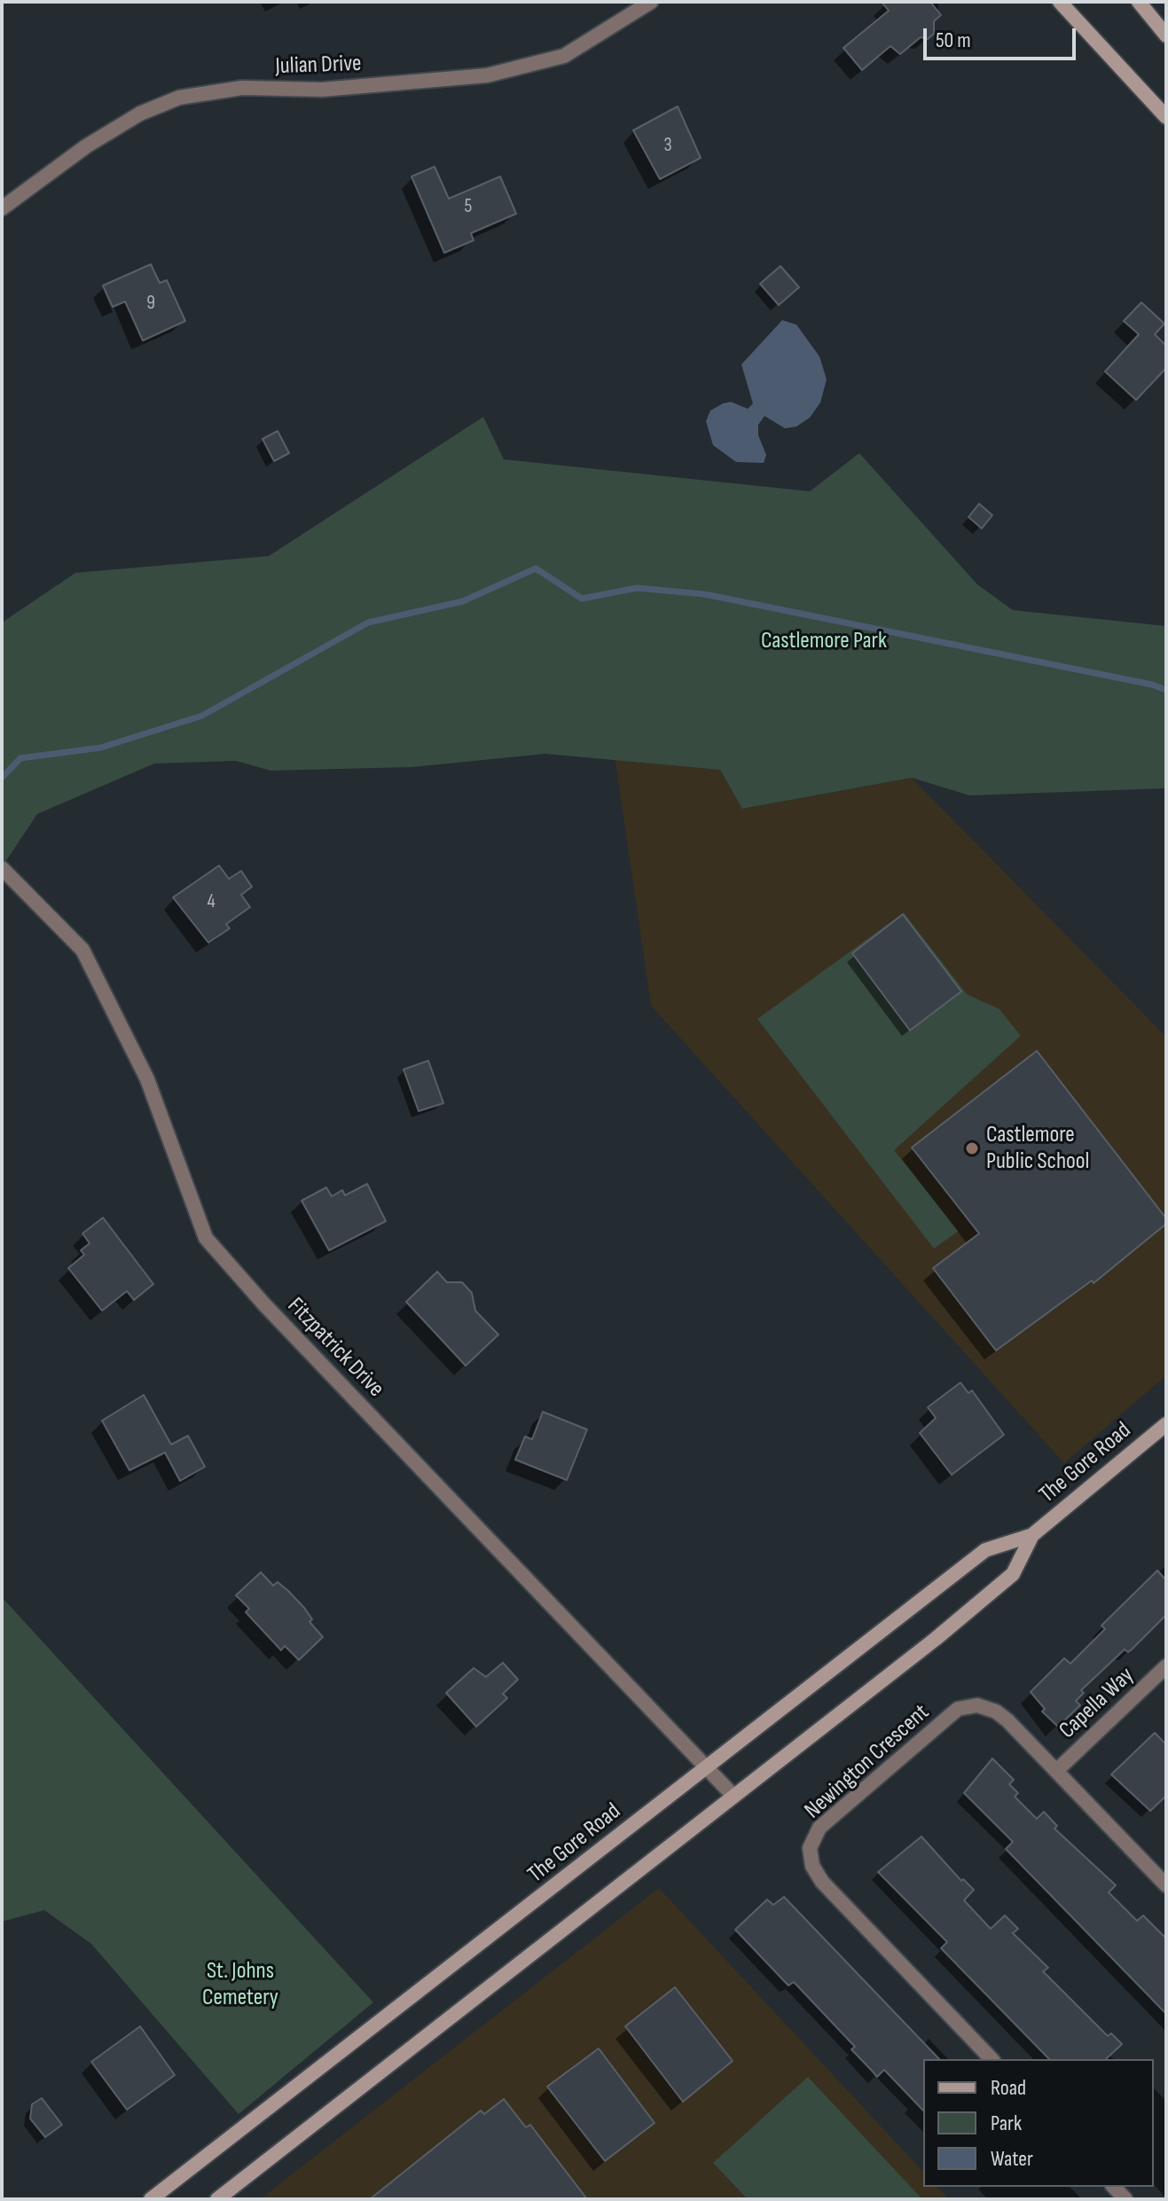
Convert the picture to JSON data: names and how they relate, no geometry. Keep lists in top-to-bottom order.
{
  "streets": {
    "main road": ["The Gore Road"],
    "street": [
      "Julian Drive",
      "Fitzpatrick Drive",
      "Capella Way",
      "Newington Crescent"
    ]
  },
  "crossings": [
    ["Fitzpatrick Drive", "The Gore Road"],
    ["Capella Way", "Newington Crescent"]
  ],
  "parks": ["Castlemore Park", "St. Johns Cemetery"],
  "places": ["Castlemore Public School"],
  "house_numbers": [
    "3",
    "5",
    "9",
    "4"
  ],
  "legend": ["Road", "Park", "Water"],
  "scale_bar": "50 m"
}
